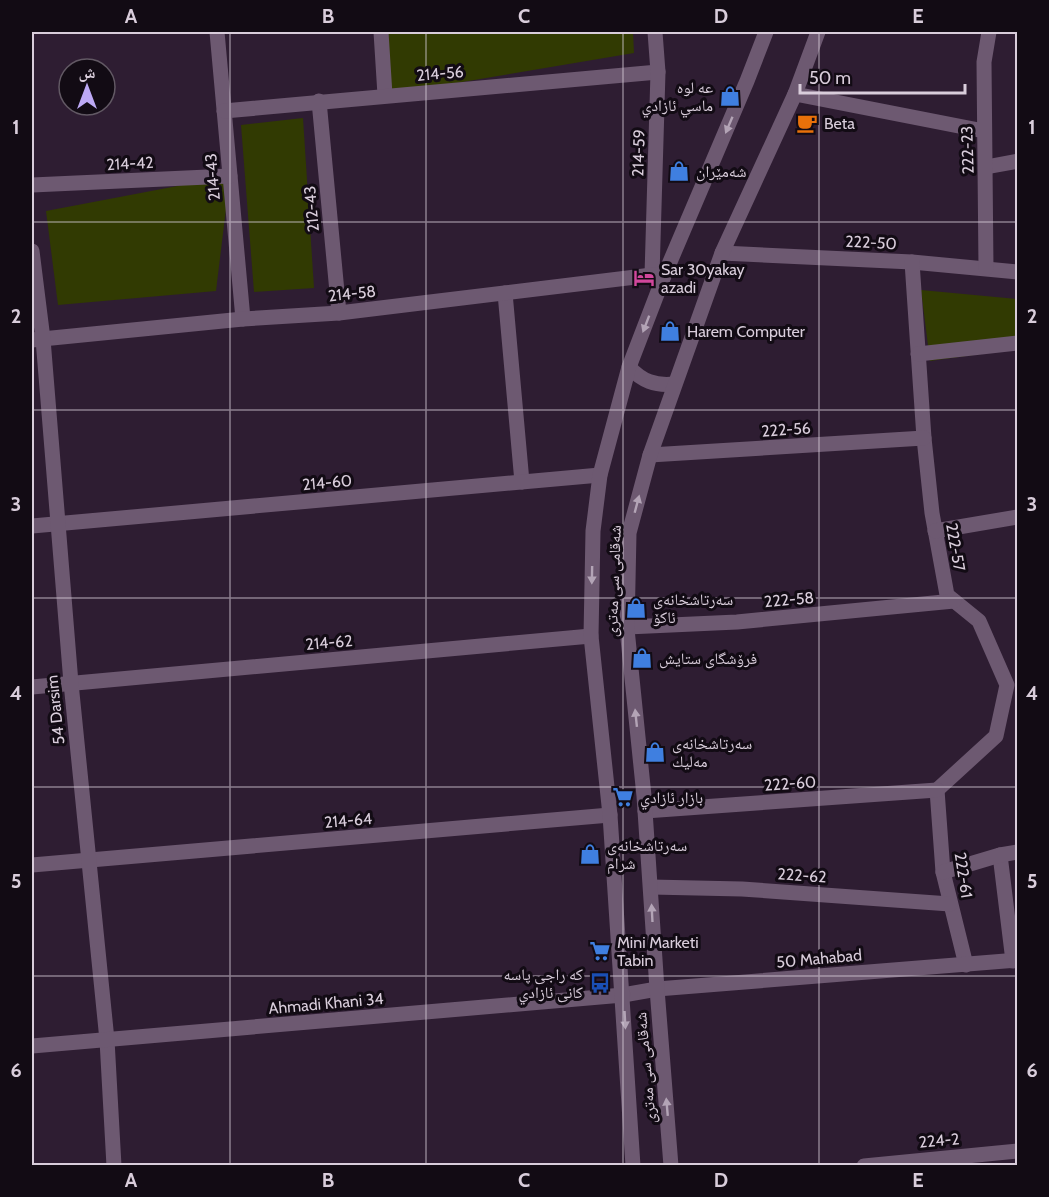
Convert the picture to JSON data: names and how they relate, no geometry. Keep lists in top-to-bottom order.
{
  "streets": {
    "street": [
      "214-56",
      "222-23",
      "214-59",
      "214-42",
      "214-43",
      "212-43",
      "222-50",
      "214-58",
      "222-56",
      "214-60",
      "222-57",
      "شەقامی سی مەتری",
      "222-58",
      "214-62",
      "54 Darsim",
      "222-60",
      "214-64",
      "222-62",
      "222-61",
      "50 Mahabad",
      "Ahmadi Khani 34",
      "224-2"
    ]
  },
  "crossings": [
    ["214-56", "214-59"],
    ["214-56", "214-43"],
    ["214-56", "212-43"],
    ["222-23", "222-50"],
    ["214-59", "214-58"],
    ["214-59", "شەقامی سی مەتری"],
    ["214-42", "214-43"],
    ["214-43", "214-58"],
    ["212-43", "214-58"],
    ["222-50", "222-57"],
    ["222-50", "شەقامی سی مەتری"],
    ["214-58", "شەقامی سی مەتری"],
    ["214-58", "54 Darsim"],
    ["222-56", "222-57"],
    ["222-56", "شەقامی سی مەتری"],
    ["214-60", "شەقامی سی مەتری"],
    ["214-60", "54 Darsim"],
    ["222-57", "222-58"],
    ["222-57", "222-60"],
    ["222-57", "222-61"],
    ["شەقامی سی مەتری", "222-58"],
    ["شەقامی سی مەتری", "214-62"],
    ["شەقامی سی مەتری", "222-60"],
    ["شەقامی سی مەتری", "214-64"],
    ["شەقامی سی مەتری", "222-62"],
    ["شەقامی سی مەتری", "50 Mahabad"],
    ["شەقامی سی مەتری", "Ahmadi Khani 34"],
    ["214-62", "54 Darsim"],
    ["54 Darsim", "214-64"],
    ["54 Darsim", "Ahmadi Khani 34"],
    ["222-60", "222-61"],
    ["222-62", "222-61"],
    ["222-61", "50 Mahabad"],
    ["50 Mahabad", "Ahmadi Khani 34"]
  ],
  "places": {
    "shop": [
      "عه لوه ماسي ئازادي",
      "شەمێران",
      "Harem Computer",
      "سە‌رتاشخانە‌ی ئاكۆ",
      "فرۆشگای ستایش",
      "سە‌رتاشخانە‌ی مە‌لیك",
      "سە‌رتاشخانە‌ی شرام"
    ],
    "cafe": ["Beta"],
    "hotel": ["Sar 30yakay azadi"],
    "supermarket": ["بازار ئازادي", "Mini Marketi Tabin"],
    "bus stop": ["كه راجى پاسه كانى ئازادي"]
  },
  "scale_bar": "50 m",
  "north": "top",
  "grid": {
    "columns": [
      "A",
      "B",
      "C",
      "D",
      "E"
    ],
    "rows": [
      "1",
      "2",
      "3",
      "4",
      "5",
      "6"
    ]
  }
}
